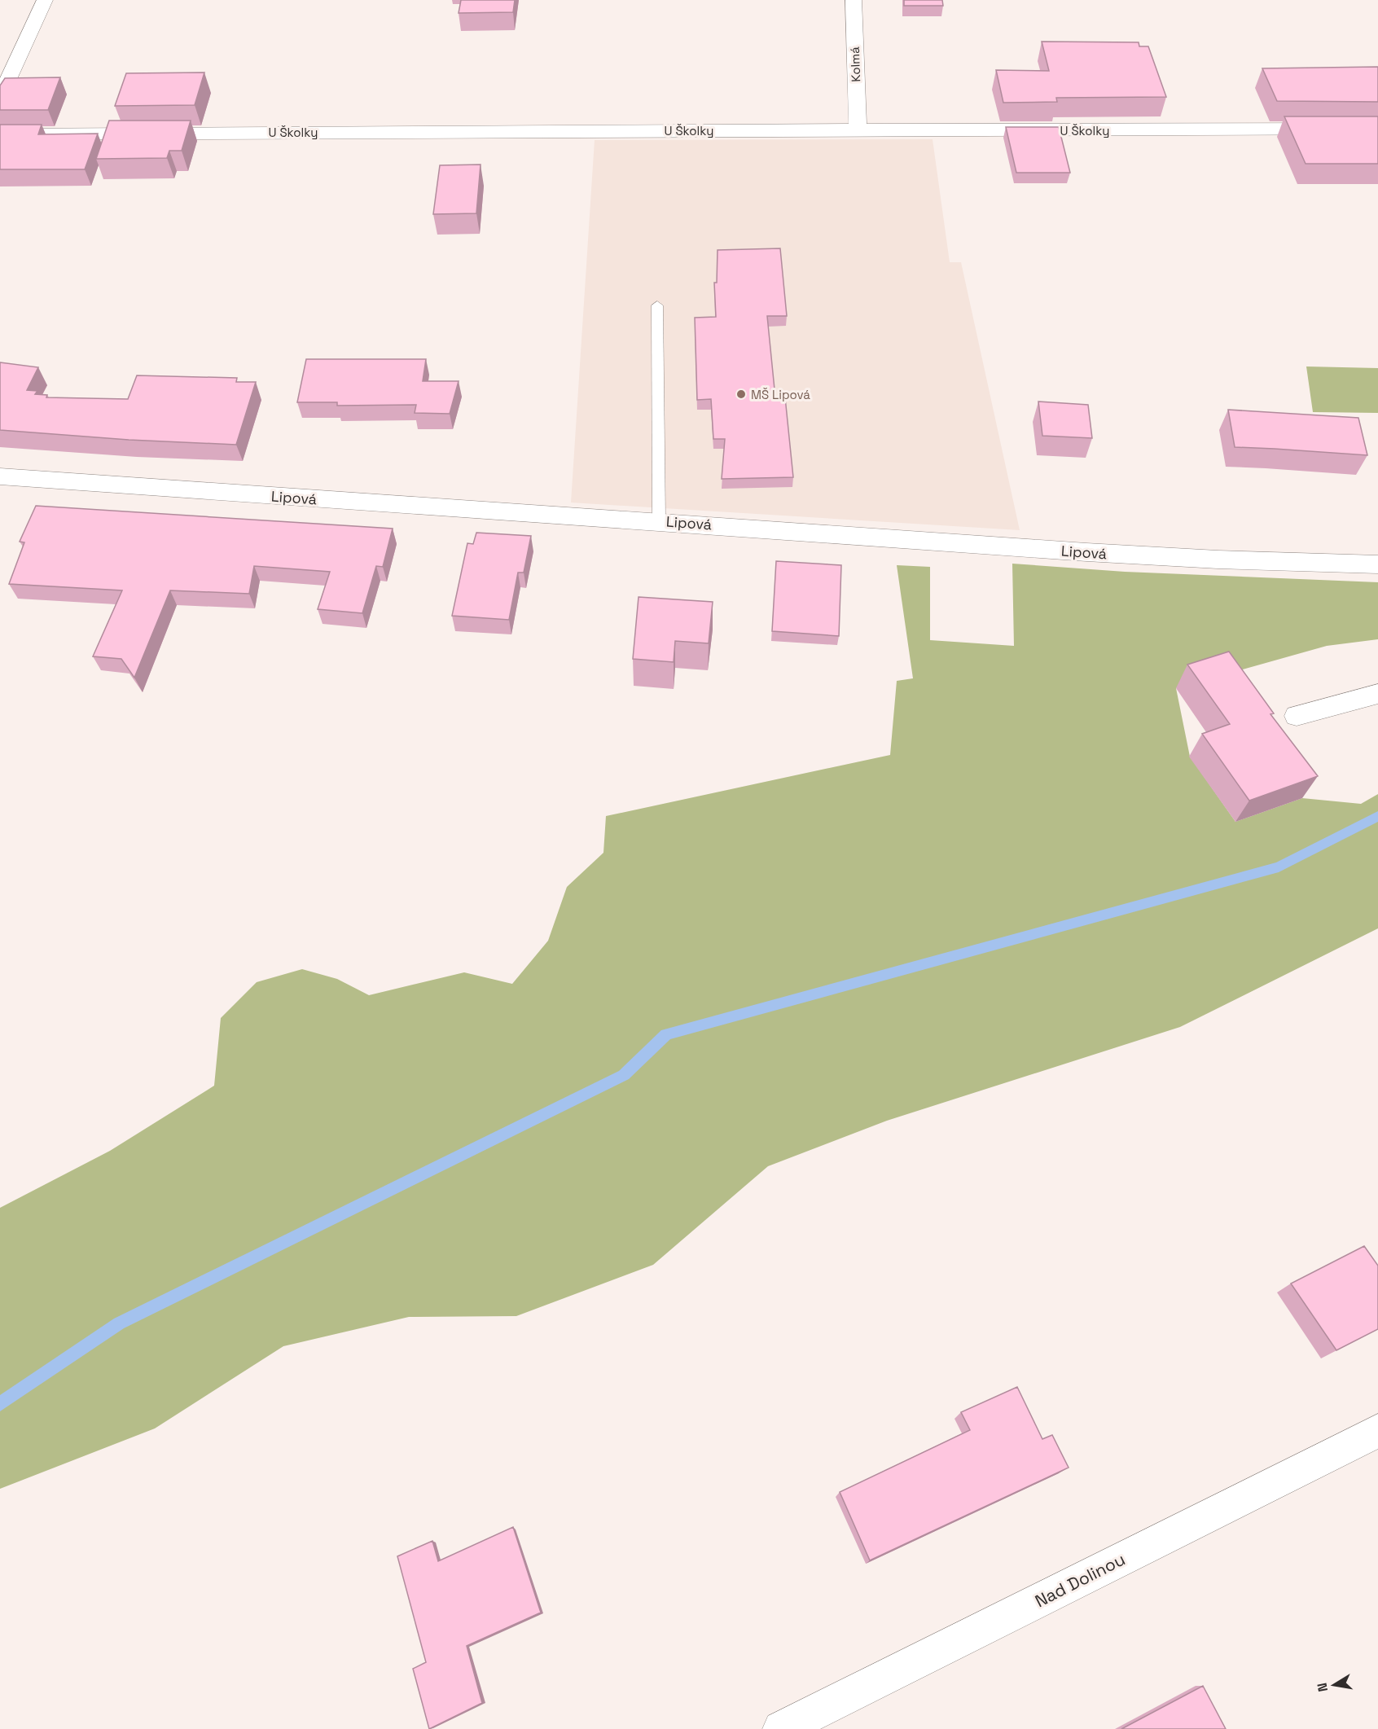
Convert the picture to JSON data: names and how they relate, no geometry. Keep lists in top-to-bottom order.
{
  "streets": {
    "street": [
      "Kolmá",
      "U Školky",
      "Lipová",
      "Nad Dolinou"
    ]
  },
  "crossings": [
    ["Kolmá", "U Školky"]
  ],
  "places": ["MŠ Lipová"],
  "north": "left"
}
